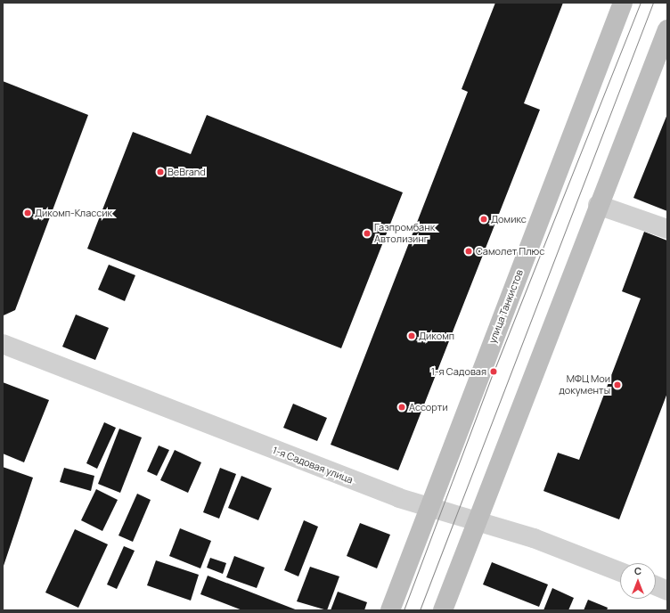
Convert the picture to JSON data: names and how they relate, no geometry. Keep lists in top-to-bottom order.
{
  "streets": {
    "main road": ["улица Танкистов"],
    "street": ["1-я Садовая улица"]
  },
  "crossings": [
    ["улица Танкистов", "1-я Садовая улица"]
  ],
  "places": [
    "BeBrand",
    "Дикомп-Классик",
    "Домикс",
    "Газпромбанк Автолизинг",
    "Самолет Плюс",
    "Дикомп",
    "1-я Садовая",
    "МФЦ Мои документы",
    "Ассорти"
  ],
  "north": "top"
}
